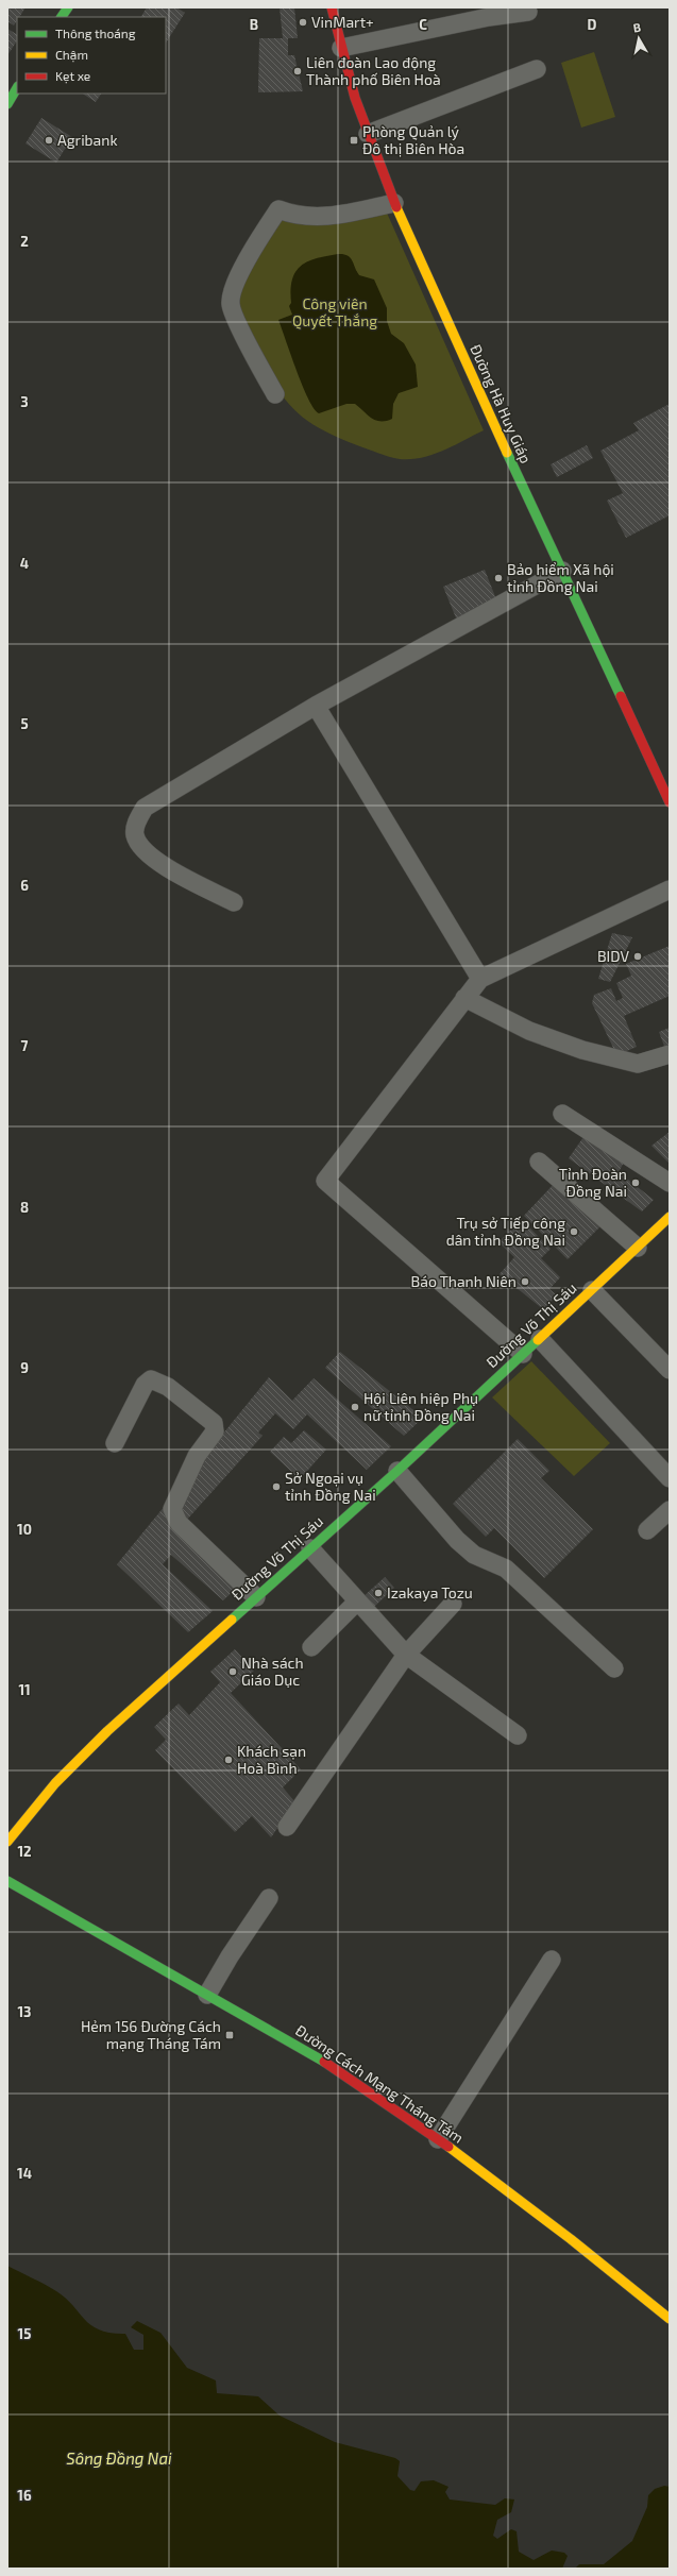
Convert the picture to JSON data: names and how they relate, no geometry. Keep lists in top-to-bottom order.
{
  "streets": {
    "main road": ["Đường Hà Huy Giáp", "Đường Võ Thị Sáu", "Đường Cách Mạng Tháng Tám"]
  },
  "water": ["Sông Đồng Nai"],
  "parks": ["Công viên Quyết Thắng"],
  "places": {
    "other": [
      "VinMart+",
      "Liên đoàn Lao động Thành phố Biên Hoà",
      "Agribank",
      "Bảo hiểm Xã hội tỉnh Đồng Nai",
      "BIDV",
      "Tỉnh Đoàn Đồng Nai",
      "Trụ sở Tiếp công dân tỉnh Đồng Nai",
      "Báo Thanh Niên",
      "Hội Liên hiệp Phụ nữ tỉnh Đồng Nai",
      "Sở Ngoại vụ tỉnh Đồng Nai",
      "Izakaya Tozu",
      "Nhà sách Giáo Dục",
      "Khách sạn Hoà Bình"
    ],
    "transit": ["Phòng Quản lý Đô thị Biên Hòa", "Hẻm 156 Đường Cách mạng Tháng Tám"]
  },
  "legend": ["Thông thoáng", "Chậm", "Kẹt xe"],
  "north": "top",
  "grid": {
    "columns": ["B", "C", "D"],
    "rows": [
      "2",
      "3",
      "4",
      "5",
      "6",
      "7",
      "8",
      "9",
      "10",
      "11",
      "12",
      "13",
      "14",
      "15",
      "16"
    ]
  }
}
